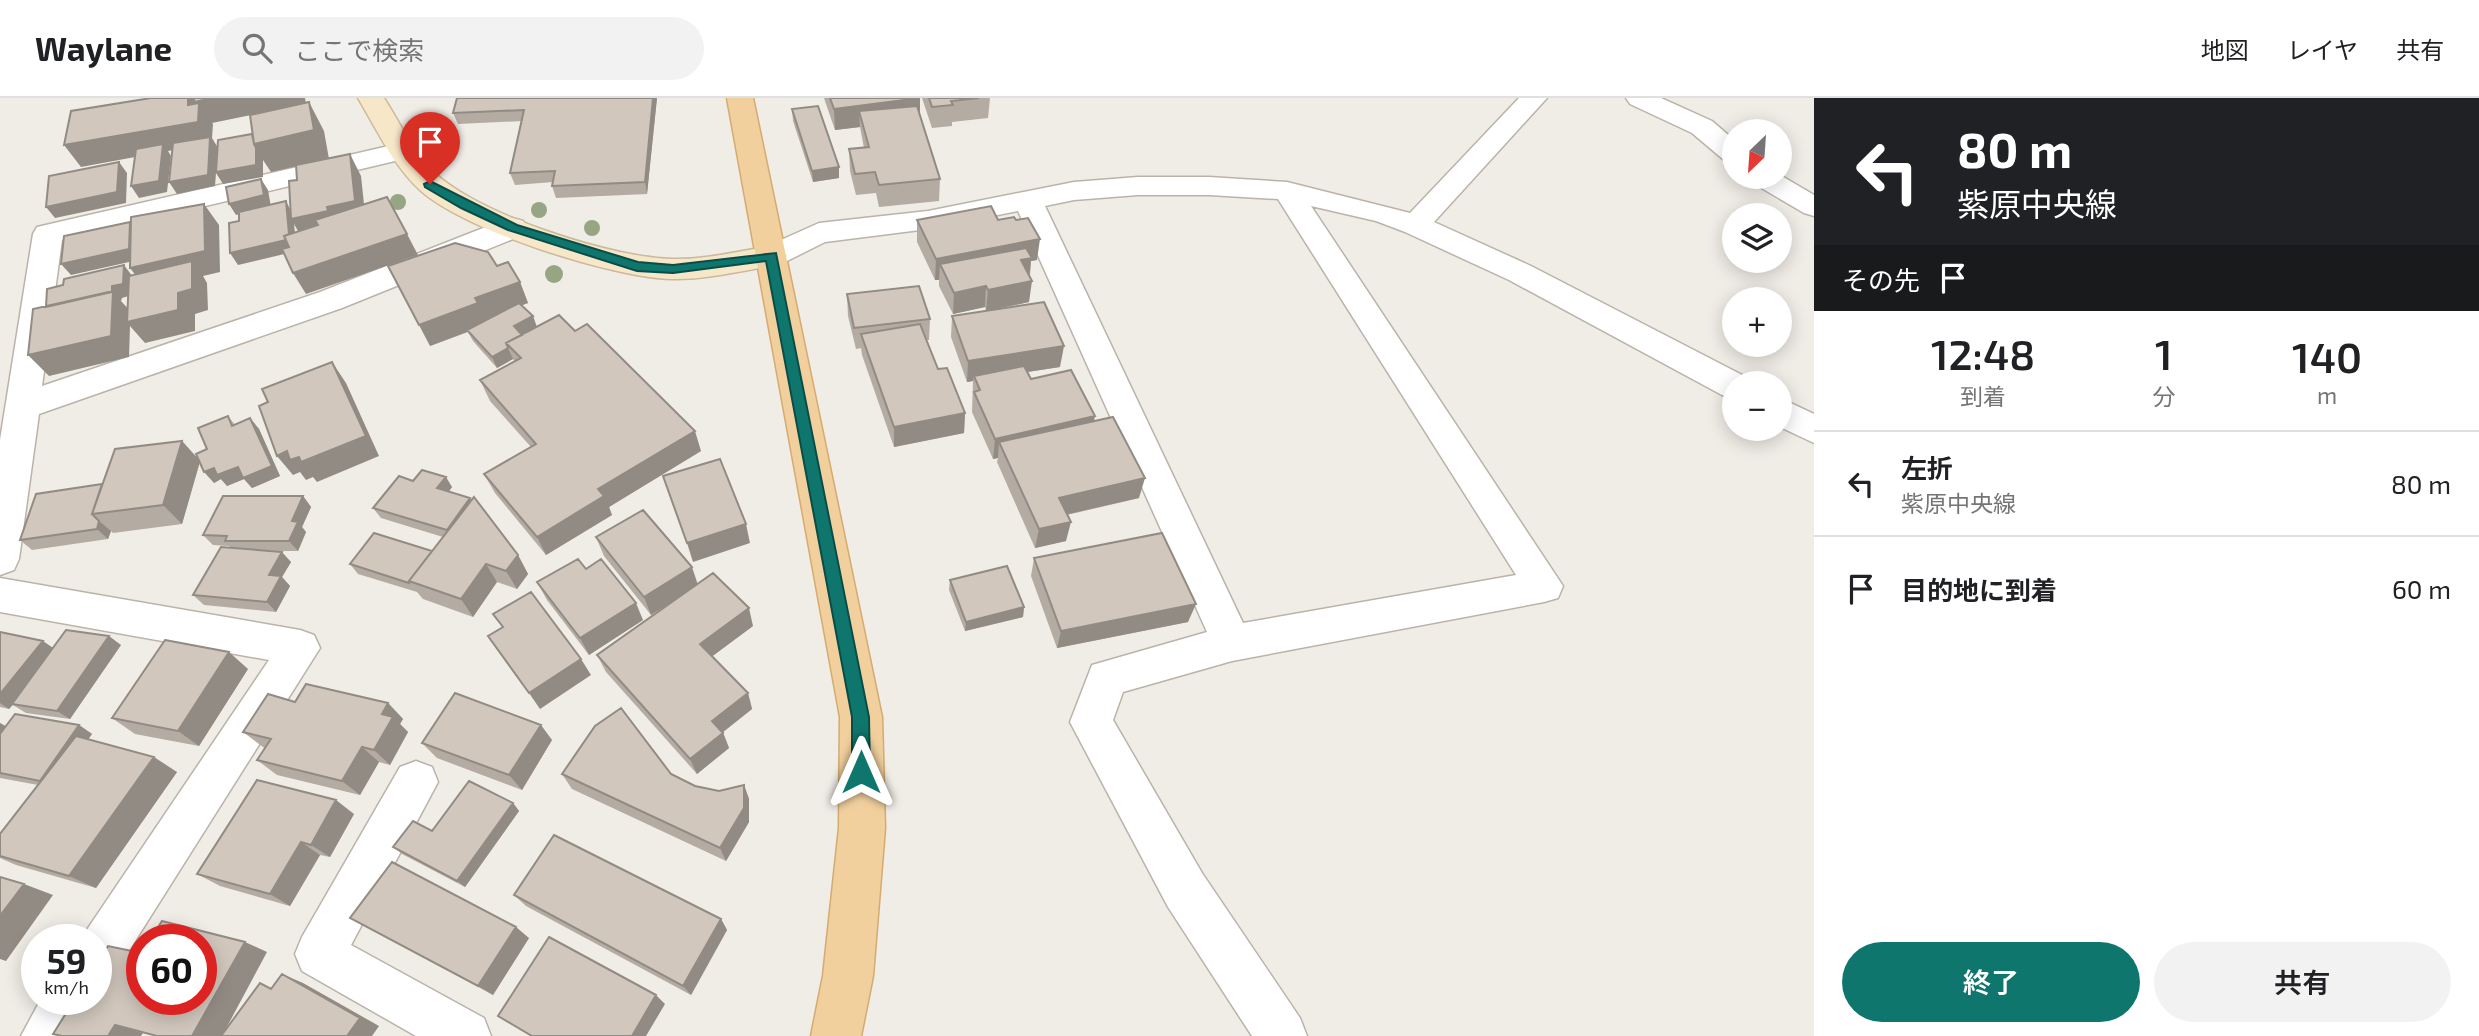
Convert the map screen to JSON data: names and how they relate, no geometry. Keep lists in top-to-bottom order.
{
  "north": "bottom left",
  "page": {
    "header": "Waylane",
    "search": "ここで検索",
    "nav": ["地図", "レイヤ", "共有"],
    "turn": ["80 m", "紫原中央線"],
    "map_buttons": ["+", "−"],
    "then": "その先",
    "eta": [
      "12:48",
      "到着",
      "1",
      "分",
      "140",
      "m"
    ],
    "list": [
      {
        "name": "左折",
        "note": "紫原中央線",
        "value": "80 m"
      },
      {
        "name": "目的地に到着",
        "value": "60 m"
      }
    ],
    "speed": "59 km/h",
    "limit": "60",
    "buttons": ["終了", "共有"]
  }
}
